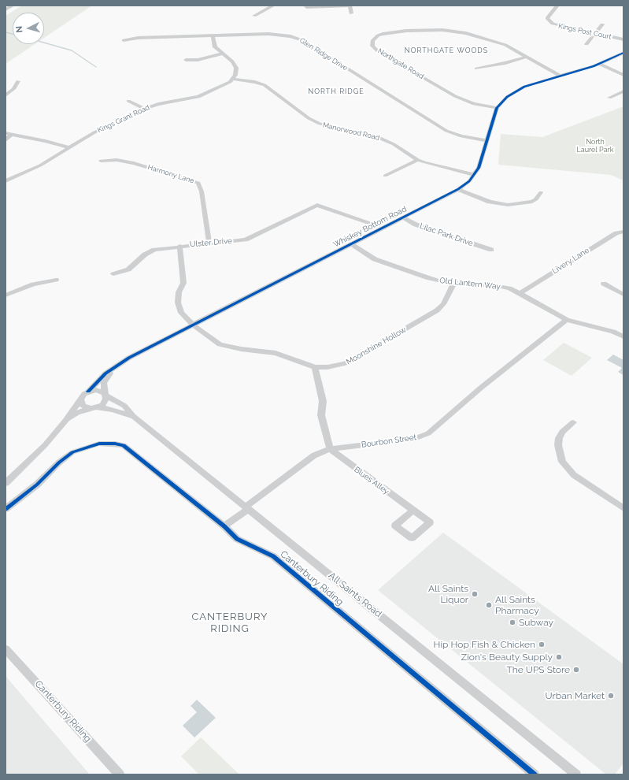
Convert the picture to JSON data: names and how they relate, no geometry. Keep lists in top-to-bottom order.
{
  "streets": {
    "street": [
      "Kings Post Court",
      "Glen Ridge Drive",
      "Northgate Road",
      "Kings Grant Road",
      "Manorwood Road",
      "Harmony Lane",
      "Whiskey Bottom Road",
      "Lilac Park Drive",
      "Ulster Drive",
      "Livery Lane",
      "Old Lantern Way",
      "Moonshine Hollow",
      "Bourbon Street",
      "Blues Alley",
      "Canterbury Riding",
      "All Saints Road"
    ]
  },
  "crossings": [
    ["Glen Ridge Drive", "Whiskey Bottom Road"],
    ["Northgate Road", "Whiskey Bottom Road"],
    ["Kings Grant Road", "Manorwood Road"],
    ["Manorwood Road", "Whiskey Bottom Road"],
    ["Harmony Lane", "Ulster Drive"],
    ["Whiskey Bottom Road", "Lilac Park Drive"],
    ["Whiskey Bottom Road", "Old Lantern Way"],
    ["Whiskey Bottom Road", "Moonshine Hollow"],
    ["Whiskey Bottom Road", "All Saints Road"],
    ["Livery Lane", "Old Lantern Way"],
    ["Old Lantern Way", "Moonshine Hollow"],
    ["Old Lantern Way", "Bourbon Street"],
    ["Bourbon Street", "Blues Alley"],
    ["Bourbon Street", "All Saints Road"]
  ],
  "districts": ["NORTHGATE WOODS", "NORTH RIDGE", "CANTERBURY RIDING"],
  "parks": ["North Laurel Park"],
  "places": [
    "All Saints Liquor",
    "All Saints Pharmacy",
    "Subway",
    "Hip Hop Fish & Chicken",
    "Zion's Beauty Supply",
    "The UPS Store",
    "Urban Market"
  ],
  "north": "left"
}
